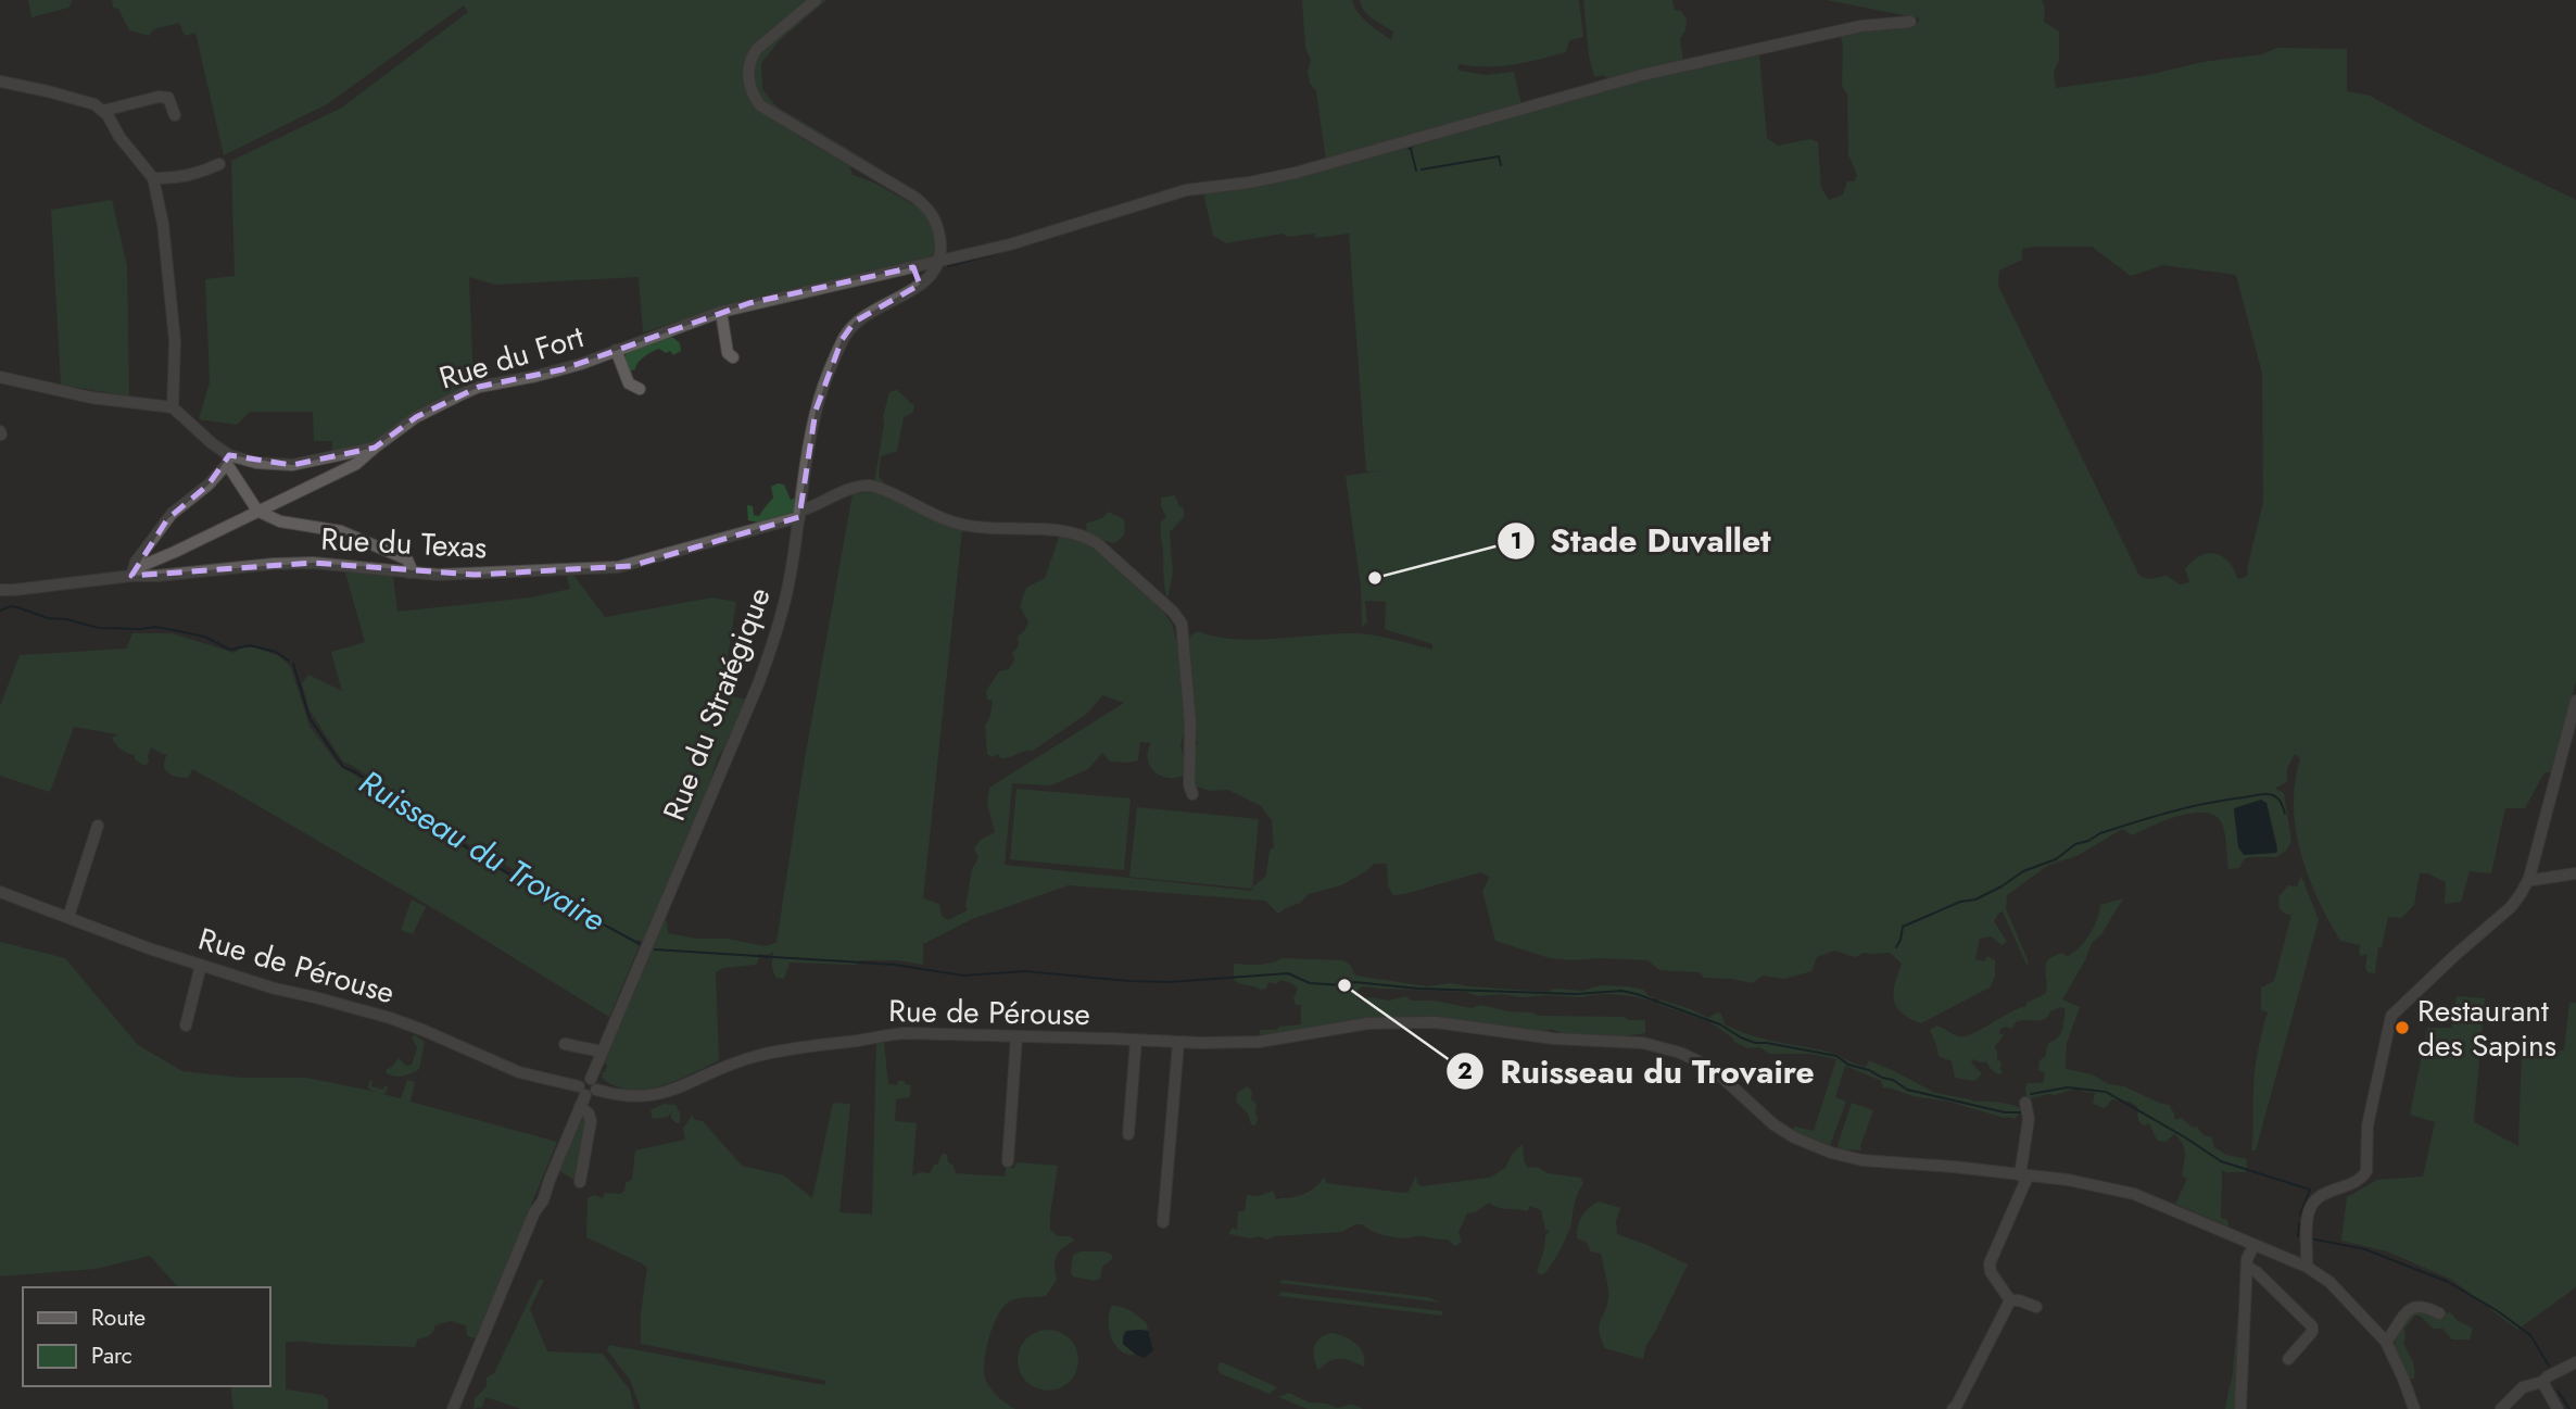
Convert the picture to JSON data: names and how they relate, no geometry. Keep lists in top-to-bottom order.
{
  "streets": {
    "street": [
      "Rue du Fort",
      "Rue du Texas",
      "Rue du Stratégique",
      "Rue de Pérouse"
    ]
  },
  "crossings": [
    ["Rue du Fort", "Rue du Texas"],
    ["Rue du Fort", "Rue du Stratégique"],
    ["Rue du Texas", "Rue du Stratégique"],
    ["Rue du Stratégique", "Rue de Pérouse"]
  ],
  "water": ["Ruisseau du Trovaire"],
  "places": ["Stade Duvallet", "Ruisseau du Trovaire", "Restaurant des Sapins"],
  "legend": ["Route", "Parc"]
}
